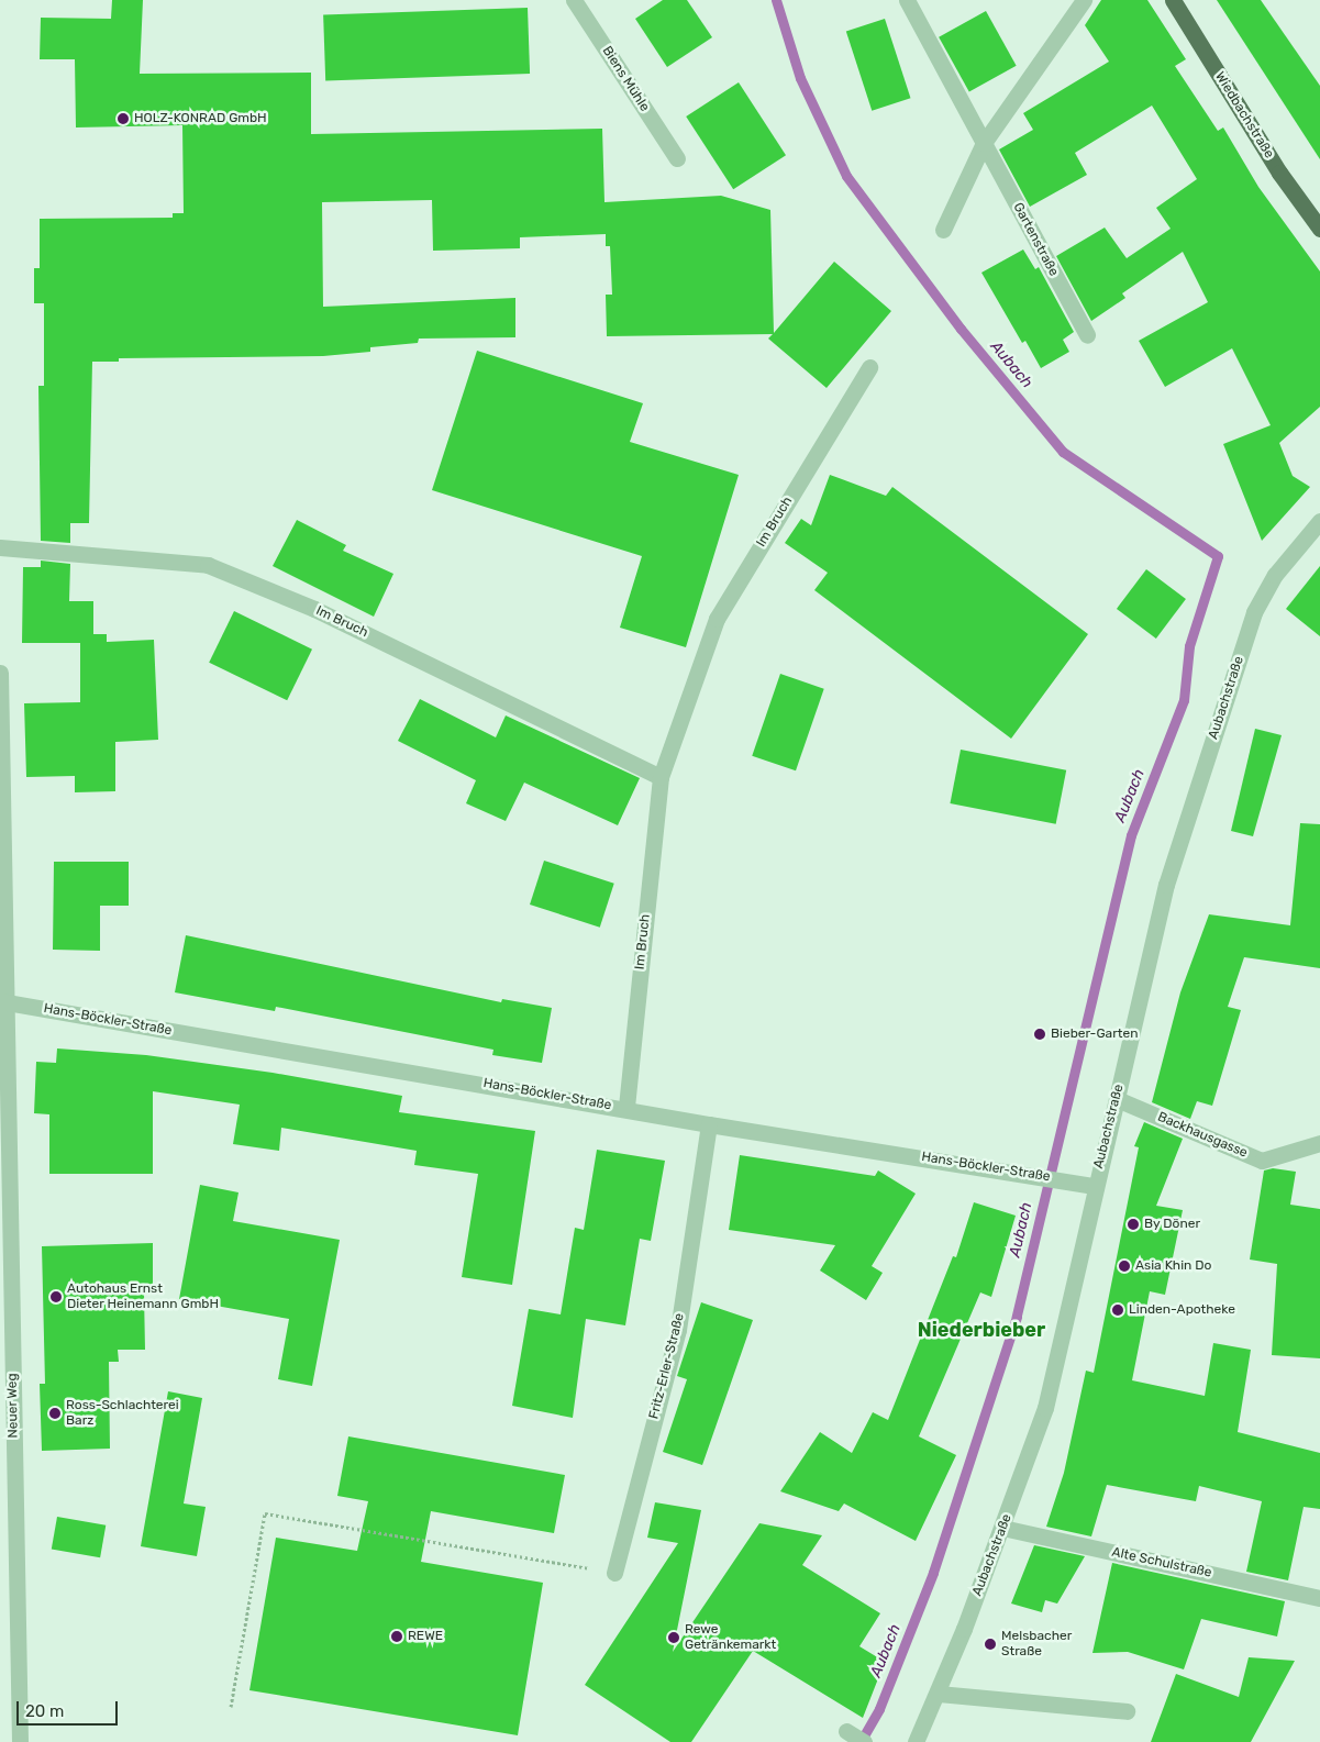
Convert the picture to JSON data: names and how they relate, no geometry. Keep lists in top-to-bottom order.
{
  "streets": {
    "main road": ["Wiedbachstraße"],
    "street": [
      "Biens Mühle",
      "Gartenstraße",
      "Im Bruch",
      "Aubachstraße",
      "Hans-Böckler-Straße",
      "Backhausgasse",
      "Fritz-Erler-Straße",
      "Neuer Weg",
      "Alte Schulstraße"
    ]
  },
  "crossings": [
    ["Im Bruch", "Hans-Böckler-Straße"],
    ["Aubachstraße", "Hans-Böckler-Straße"],
    ["Aubachstraße", "Backhausgasse"],
    ["Aubachstraße", "Alte Schulstraße"],
    ["Hans-Böckler-Straße", "Fritz-Erler-Straße"],
    ["Hans-Böckler-Straße", "Neuer Weg"]
  ],
  "districts": ["Niederbieber"],
  "water": ["Aubach"],
  "places": [
    "HOLZ-KONRAD GmbH",
    "Bieber-Garten",
    "By Döner",
    "Asia Khin Do",
    "Autohaus Ernst Dieter Heinemann GmbH",
    "Linden-Apotheke",
    "Ross-Schlachterei Barz",
    "REWE",
    "Rewe Getränkemarkt",
    "Melsbacher Straße"
  ],
  "scale_bar": "20 m"
}
